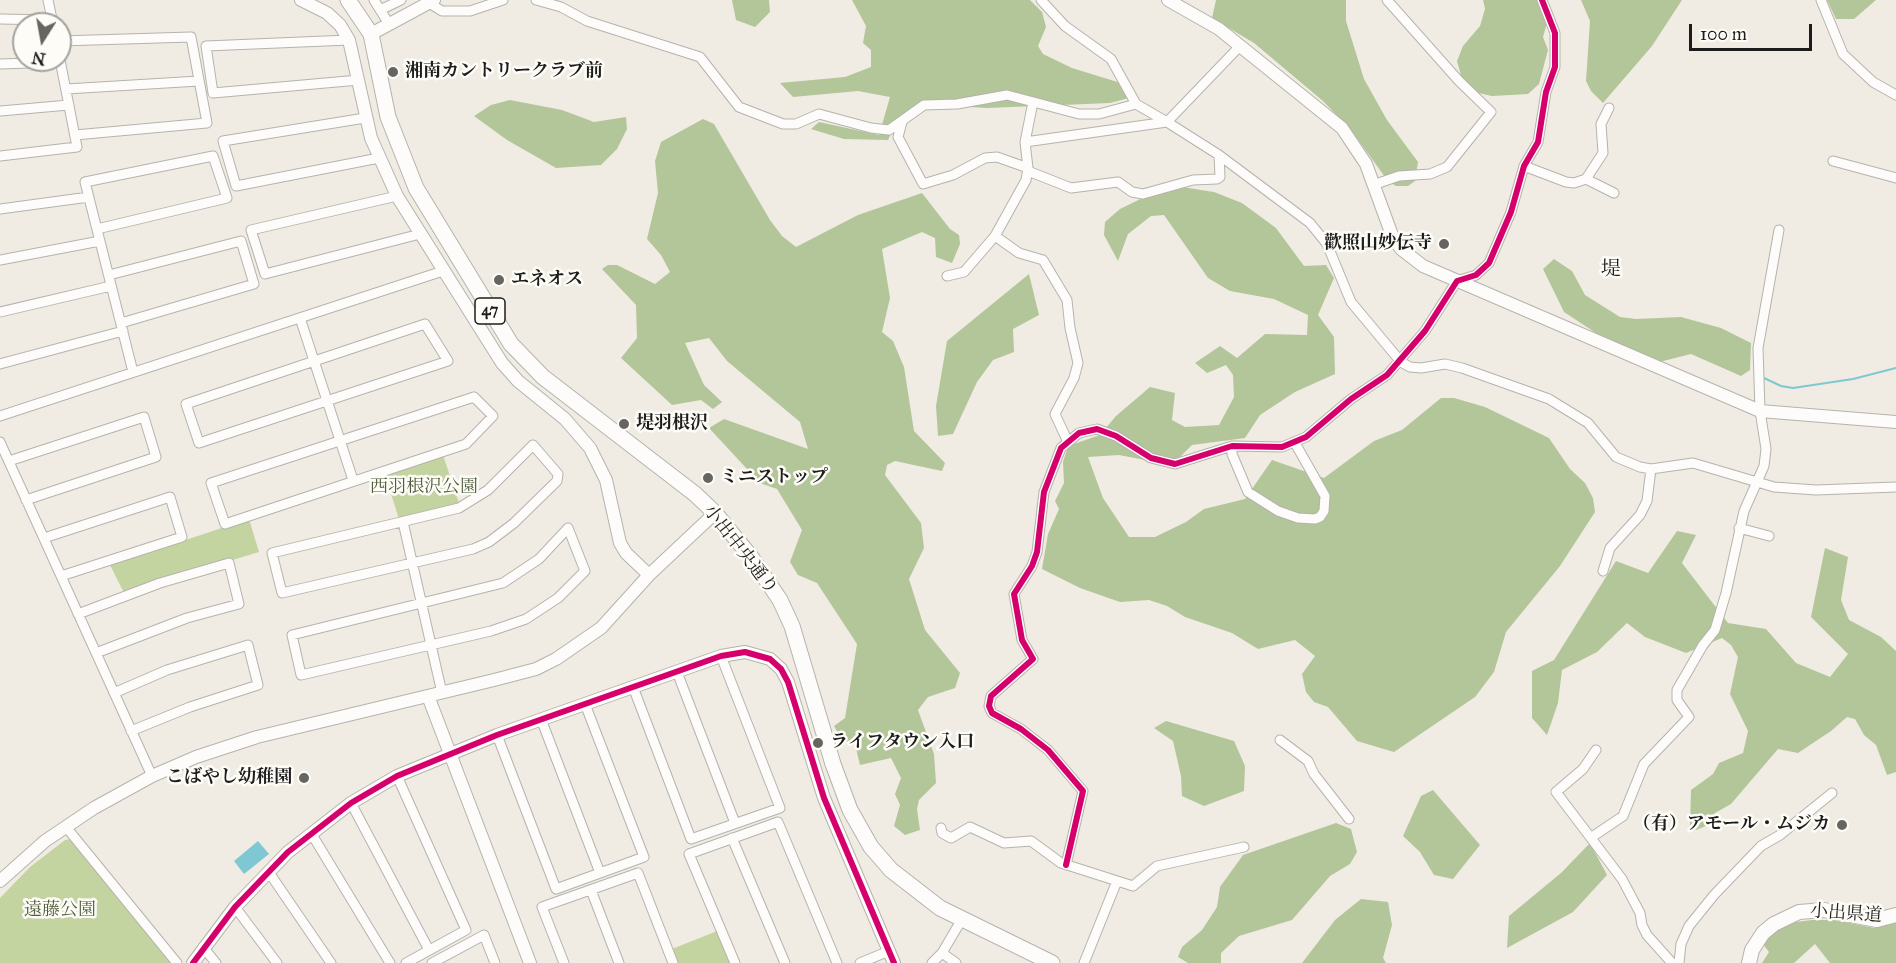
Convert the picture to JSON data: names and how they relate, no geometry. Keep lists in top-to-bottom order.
{
  "streets": {
    "main road": ["47", "小出中央通り", "小出県道"]
  },
  "crossings": [
    ["47", "小出中央通り"]
  ],
  "districts": ["堤"],
  "parks": ["西羽根沢公園", "遠藤公園"],
  "places": [
    "湘南カントリークラブ前",
    "歡照山妙伝寺",
    "エネオス",
    "堤羽根沢",
    "ミニストップ",
    "ライフタウン入口",
    "こばやし幼稚園",
    "（有）アモール・ムジカ"
  ],
  "scale_bar": "100 m",
  "north": "bottom"
}
